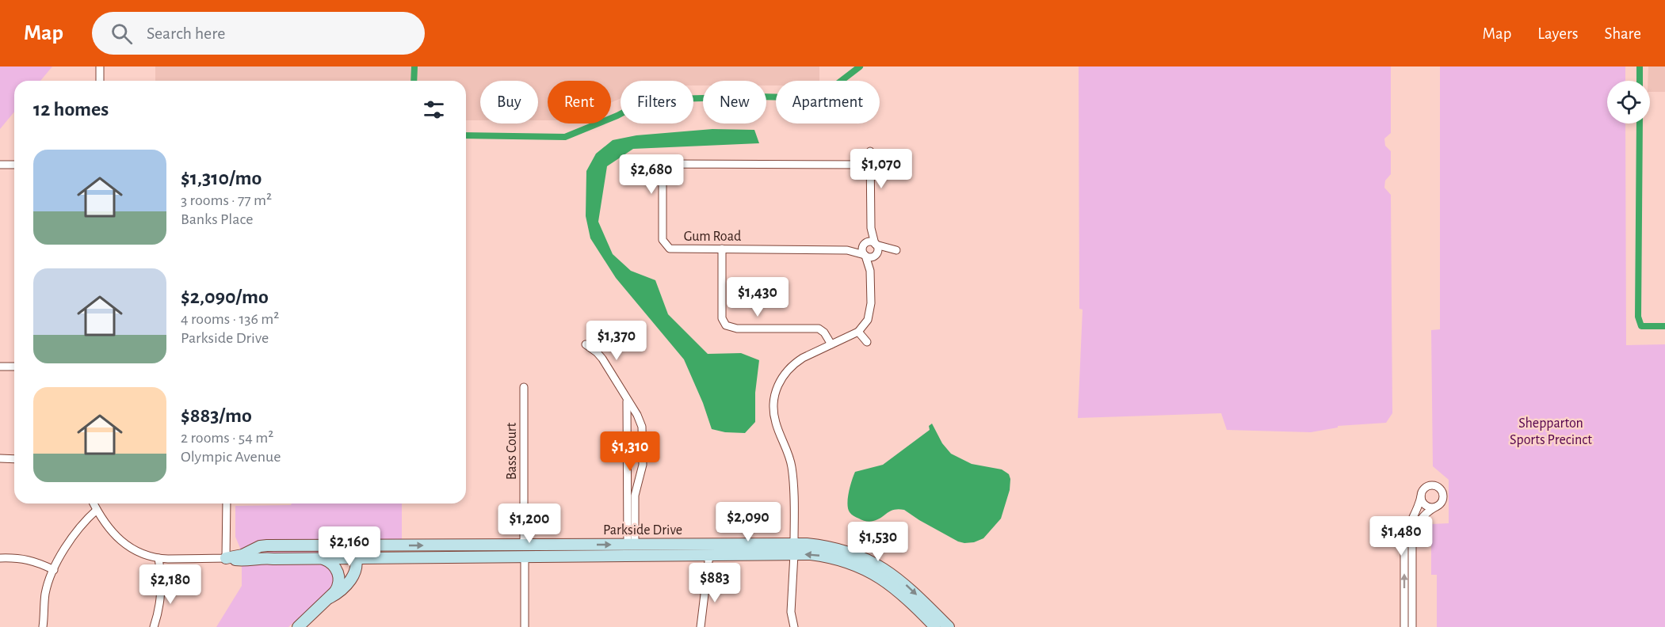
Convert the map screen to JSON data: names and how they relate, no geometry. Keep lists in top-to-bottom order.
{
  "streets": {
    "street": ["Gum Road", "Bass Court", "Parkside Drive"]
  },
  "crossings": [
    ["Bass Court", "Parkside Drive"]
  ],
  "parks": ["Shepparton Sports Precinct"],
  "page": {
    "header": "Map",
    "search": "Search here",
    "nav": ["Map", "Layers", "Share"],
    "chip": [
      "Buy",
      "Rent",
      "Filters",
      "New",
      "Apartment"
    ],
    "heading": "12 homes",
    "list": [
      {
        "name": "$1,310/mo",
        "note": "3 rooms · 77 m² · Banks Place"
      },
      {
        "name": "$2,090/mo",
        "note": "4 rooms · 136 m² · Parkside Drive"
      },
      {
        "name": "$883/mo",
        "note": "2 rooms · 54 m² · Olympic Avenue"
      }
    ],
    "price": [
      "$1,070",
      "$2,680",
      "$1,430",
      "$1,370",
      "$1,310",
      "$2,090",
      "$1,200",
      "$1,480",
      "$1,530",
      "$2,160",
      "$883",
      "$2,180"
    ]
  }
}
